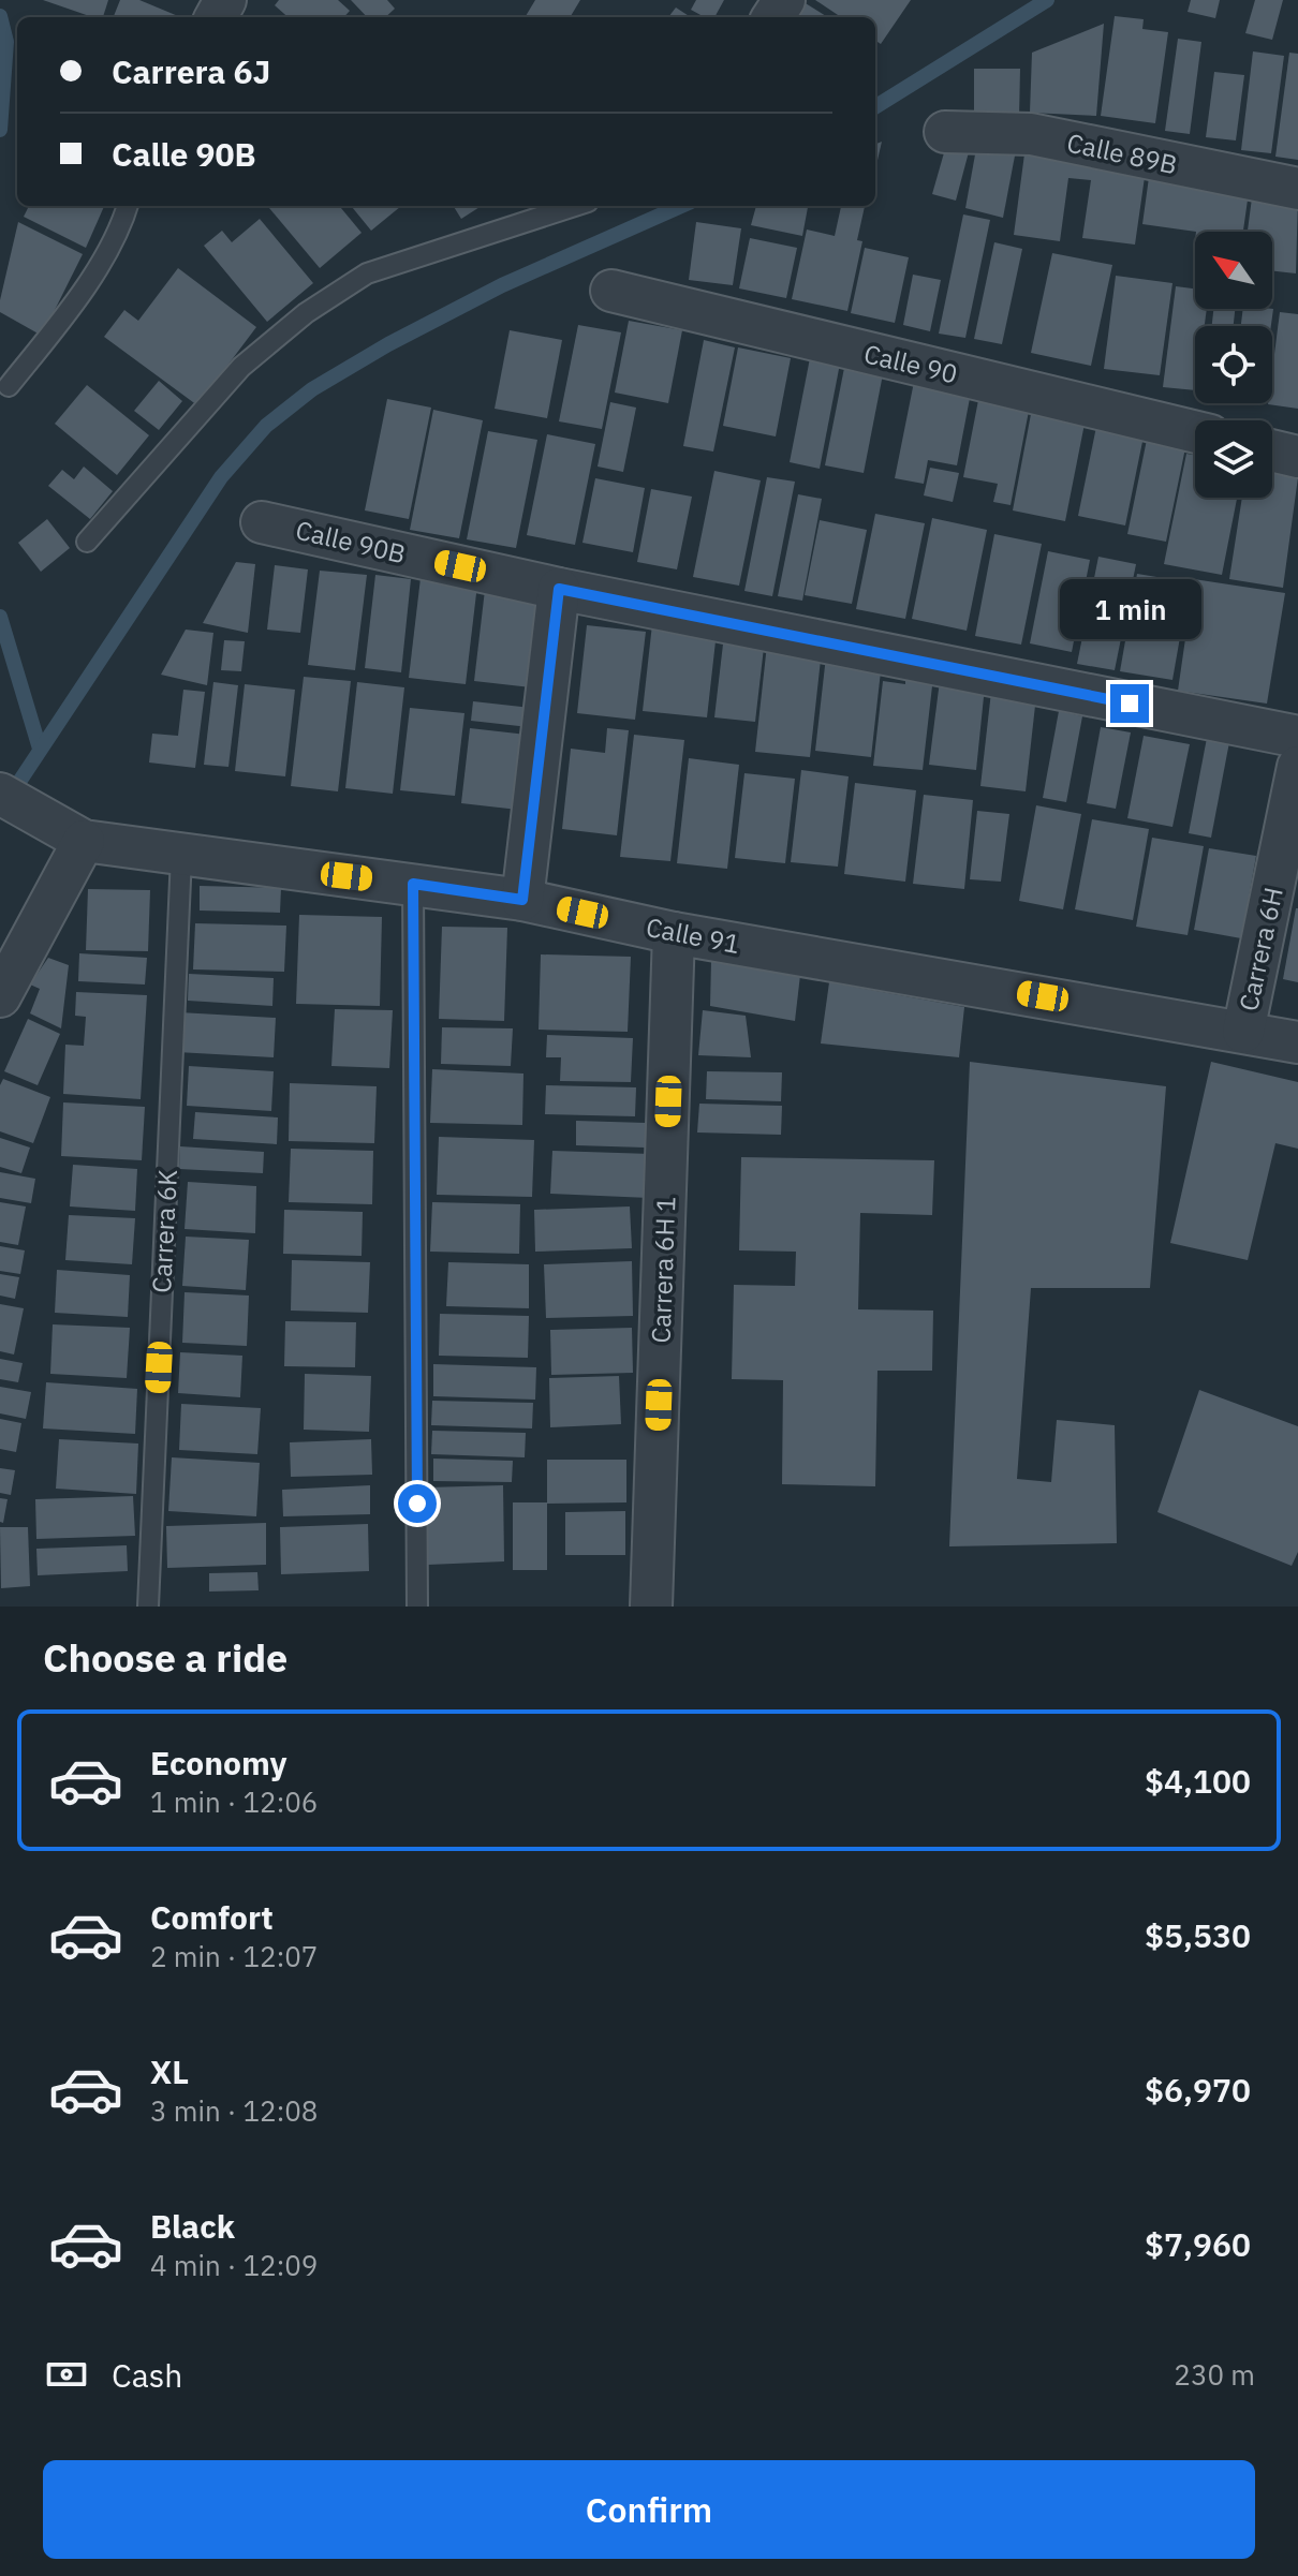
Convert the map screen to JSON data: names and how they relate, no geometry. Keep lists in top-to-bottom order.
{
  "streets": {
    "street": [
      "Calle 89B",
      "Calle 90",
      "Calle 90B",
      "Calle 91",
      "Carrera 6H",
      "Carrera 6H 1"
    ],
    "lane": ["Carrera 6K"]
  },
  "crossings": [
    ["Calle 91", "Carrera 6H"],
    ["Calle 91", "Carrera 6K"],
    ["Calle 91", "Carrera 6H 1"]
  ],
  "north": "top left",
  "page": {
    "banner": ["Carrera 6J", "Calle 90B"],
    "bubble": "1 min",
    "heading": "Choose a ride",
    "list": [
      {
        "name": "Economy",
        "note": "1 min · 12:06",
        "value": "$4,100"
      },
      {
        "name": "Comfort",
        "note": "2 min · 12:07",
        "value": "$5,530"
      },
      {
        "name": "XL",
        "note": "3 min · 12:08",
        "value": "$6,970"
      },
      {
        "name": "Black",
        "note": "4 min · 12:09",
        "value": "$7,960"
      }
    ],
    "pay": ["Cash", "230 m"],
    "buttons": "Confirm"
  }
}
